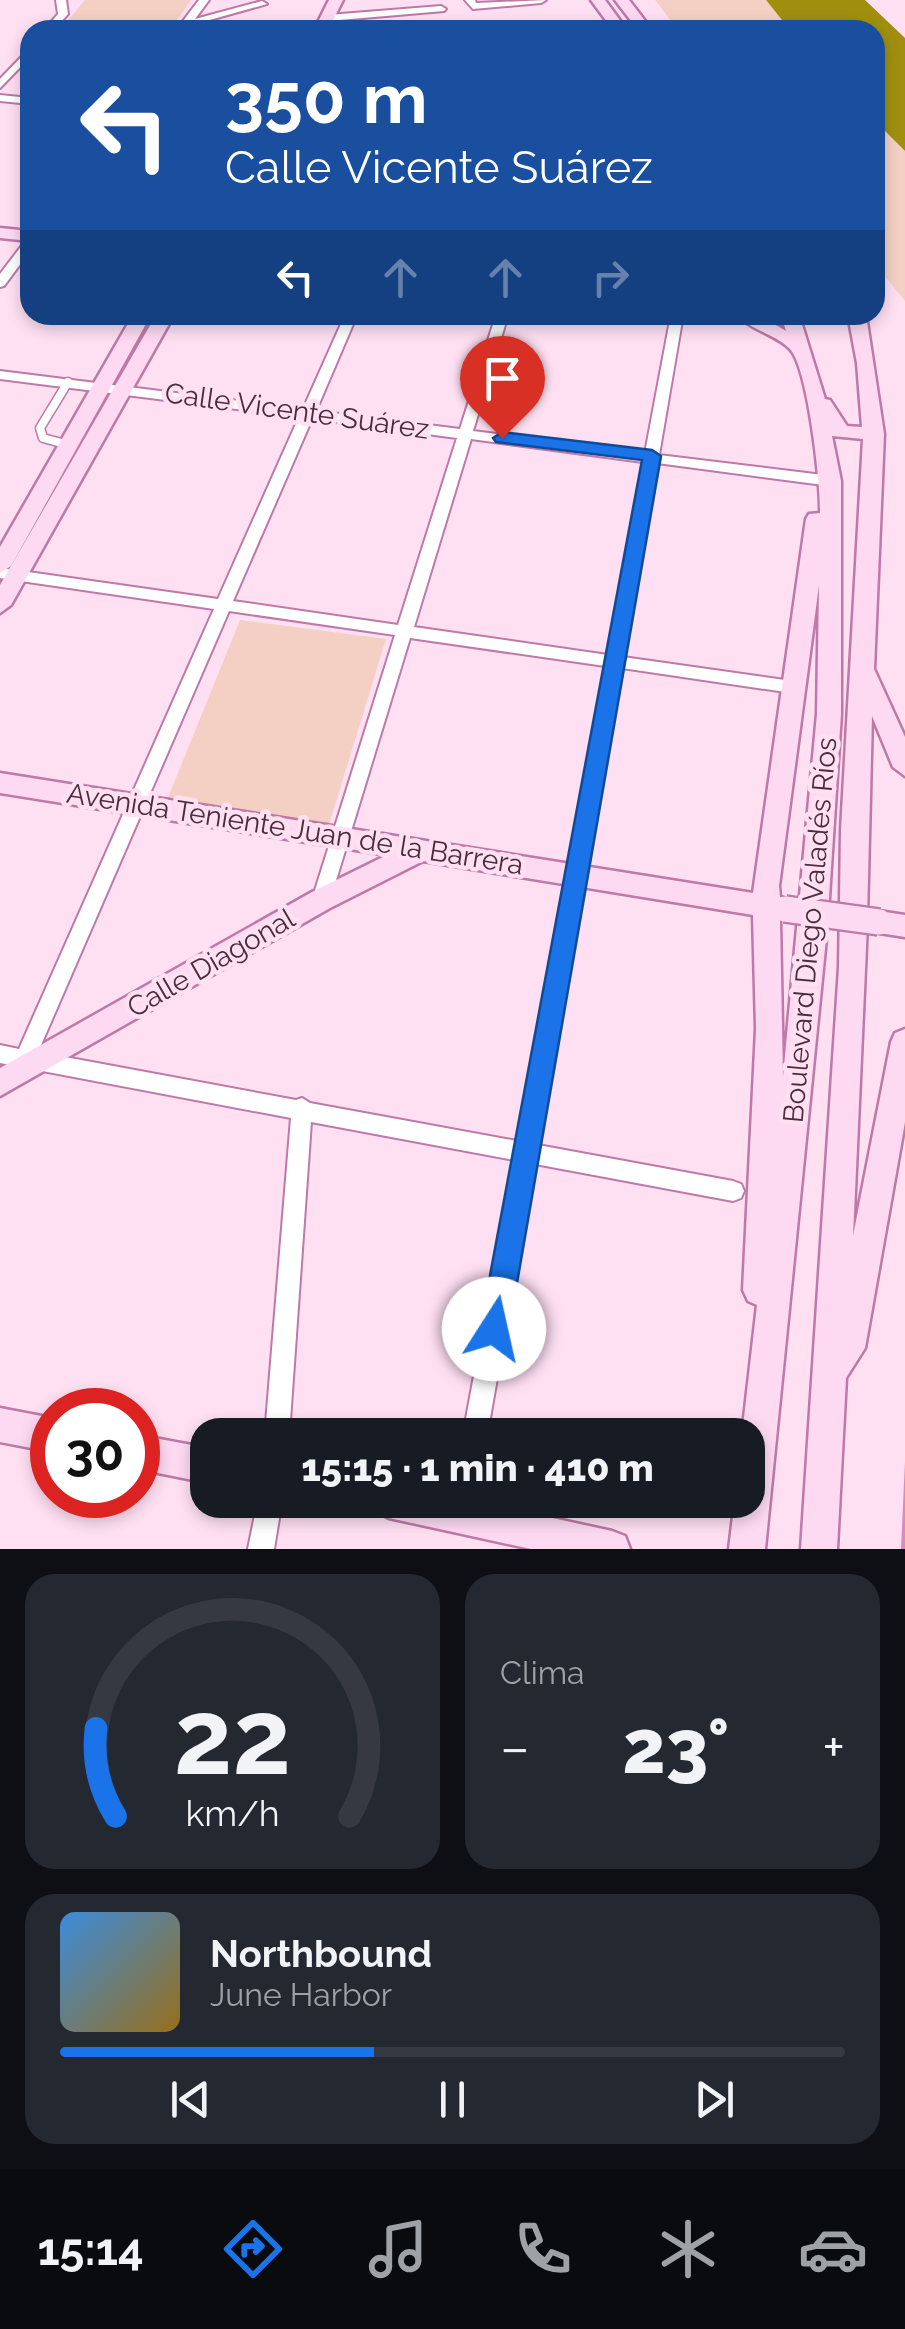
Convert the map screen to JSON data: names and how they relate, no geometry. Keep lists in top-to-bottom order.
{
  "streets": {
    "main road": ["Avenida Teniente Juan de la Barrera", "Boulevard Diego Valadés Ríos", "Calle Diagonal"],
    "street": ["Calle Vicente Suárez"]
  },
  "crossings": [
    ["Calle Vicente Suárez", "Boulevard Diego Valadés Ríos"],
    ["Avenida Teniente Juan de la Barrera", "Calle Diagonal"]
  ],
  "page": {
    "turn": ["350 m", "Calle Vicente Suárez"],
    "limit": "30",
    "trip": "15:15 · 1 min · 410 m",
    "tile": "Clima",
    "heat": ["−", "23°", "+"],
    "song": ["Northbound", "June Harbor"],
    "tabs": "15:14",
    "gauge": ["22", "km/h"]
  }
}
